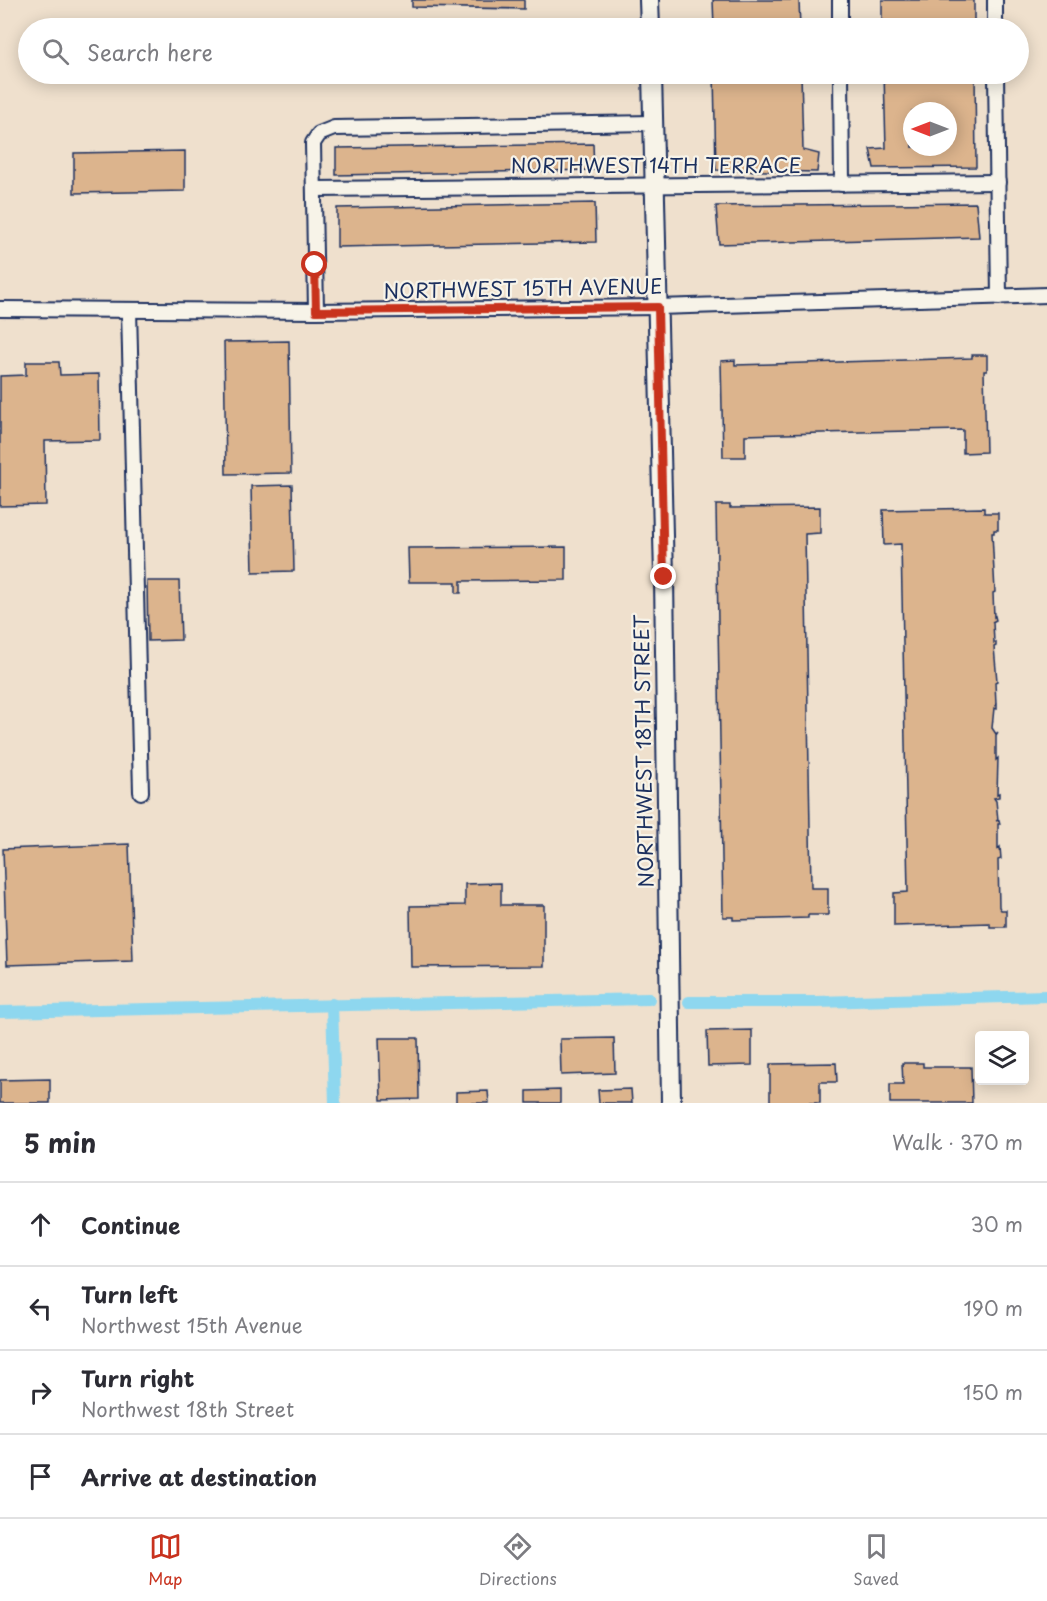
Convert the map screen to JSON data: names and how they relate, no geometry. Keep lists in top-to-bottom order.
{
  "streets": {
    "street": ["NORTHWEST 14TH TERRACE", "NORTHWEST 15TH AVENUE", "NORTHWEST 18TH STREET"]
  },
  "crossings": [
    ["NORTHWEST 14TH TERRACE", "NORTHWEST 18TH STREET"],
    ["NORTHWEST 15TH AVENUE", "NORTHWEST 18TH STREET"]
  ],
  "north": "left",
  "page": {
    "search": "Search here",
    "heading": ["5 min", "Walk · 370 m"],
    "list": [
      ["Continue", "30 m"],
      ["Turn left", "Northwest 15th Avenue", "190 m"],
      ["Turn right", "Northwest 18th Street", "150 m"],
      "Arrive at destination"
    ],
    "nav": ["Map", "Directions", "Saved"]
  }
}
